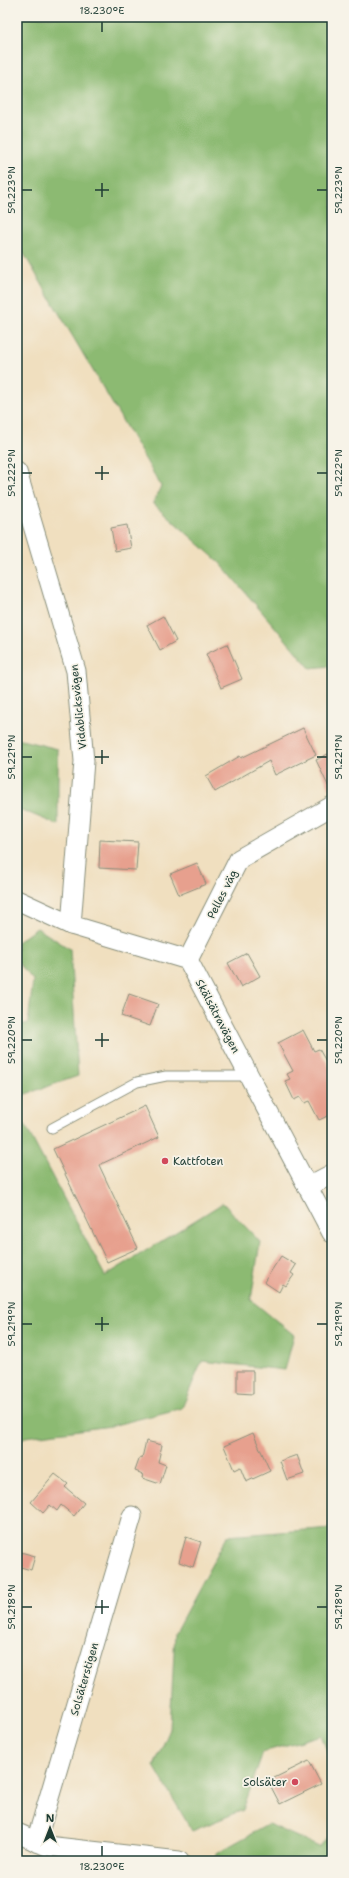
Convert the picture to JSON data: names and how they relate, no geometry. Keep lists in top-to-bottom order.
{
  "streets": {
    "street": [
      "Vidablicksvägen",
      "Pelles väg",
      "Skälsätravägen",
      "Solsäterstigen"
    ]
  },
  "crossings": [
    ["Pelles väg", "Skälsätravägen"]
  ],
  "places": ["Kattfoten", "Solsäter"],
  "north": "top",
  "coordinates": [
    "18.230°E",
    "59.223°N",
    "59.222°N",
    "59.221°N",
    "59.220°N",
    "59.219°N",
    "59.218°N"
  ]
}
